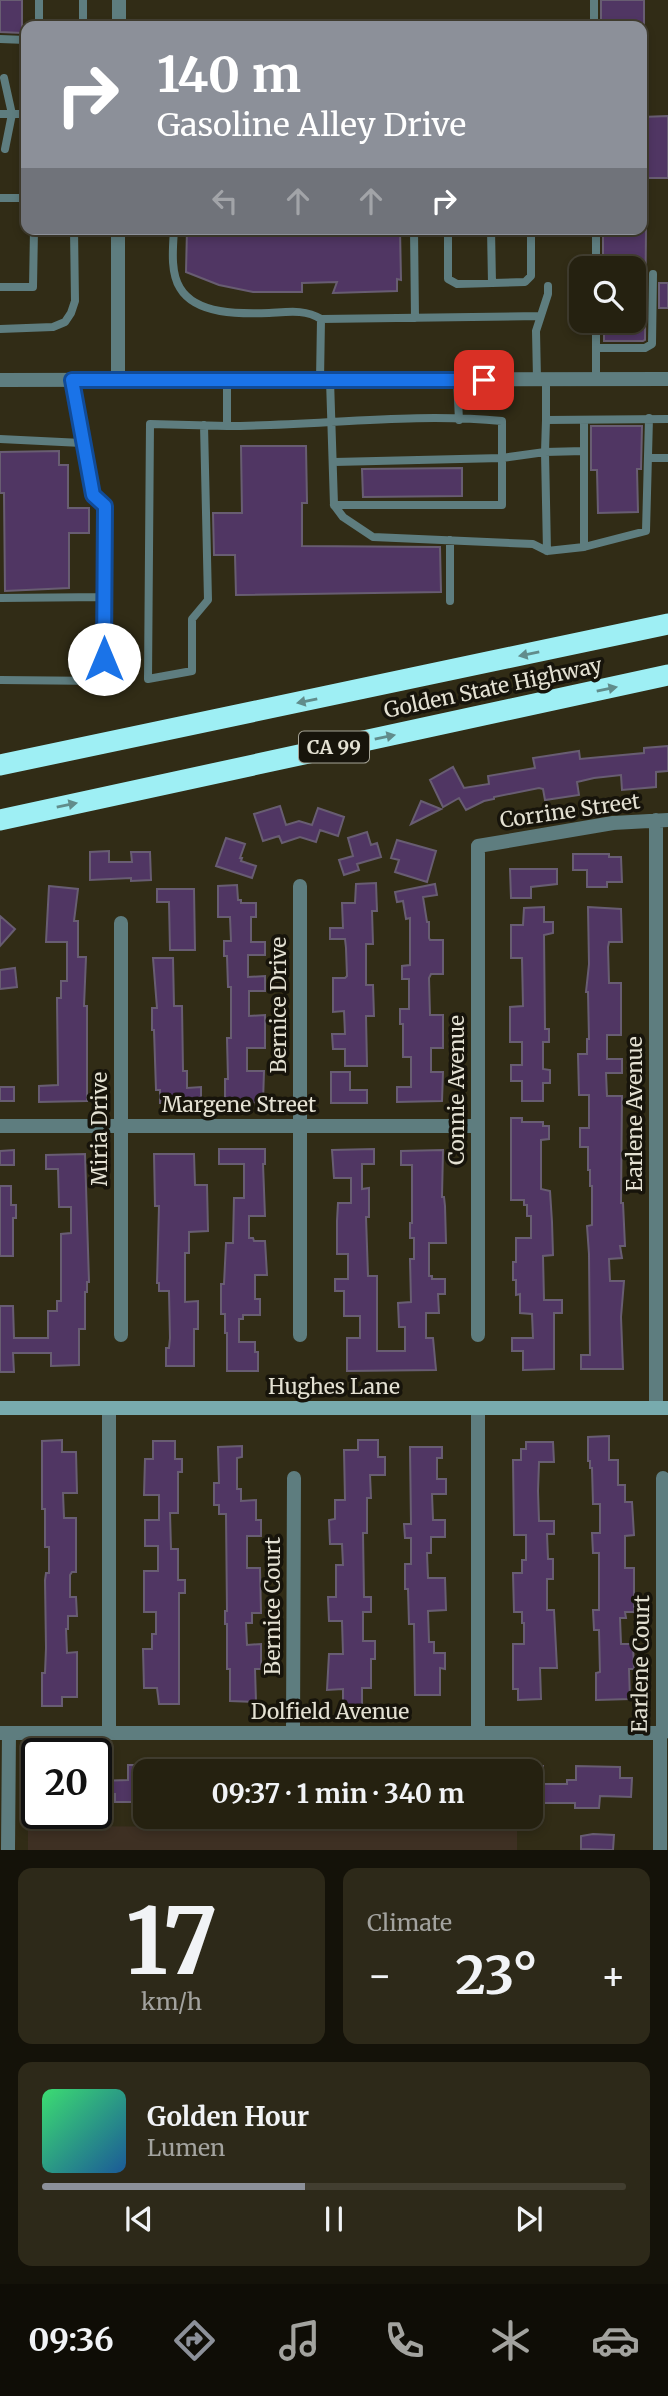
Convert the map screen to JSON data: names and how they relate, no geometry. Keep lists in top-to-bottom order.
{
  "streets": {
    "highway": ["Golden State Highway", "CA 99"],
    "street": [
      "Corrine Street",
      "Bernice Drive",
      "Connie Avenue",
      "Margene Street",
      "Earlene Avenue",
      "Miria Drive",
      "Hughes Lane",
      "Bernice Court",
      "Earlene Court",
      "Dolfield Avenue"
    ]
  },
  "crossings": [
    ["Corrine Street", "Connie Avenue"],
    ["Corrine Street", "Earlene Avenue"],
    ["Bernice Drive", "Margene Street"],
    ["Connie Avenue", "Margene Street"],
    ["Margene Street", "Miria Drive"],
    ["Earlene Avenue", "Hughes Lane"],
    ["Bernice Court", "Dolfield Avenue"],
    ["Earlene Court", "Dolfield Avenue"]
  ],
  "page": {
    "turn": ["140 m", "Gasoline Alley Drive"],
    "limit": "20",
    "trip": "09:37 · 1 min · 340 m",
    "tile": [
      ["17", "km/h"],
      "Climate"
    ],
    "heat": ["−", "23°", "+"],
    "song": ["Golden Hour", "Lumen"],
    "tabs": "09:36"
  }
}
